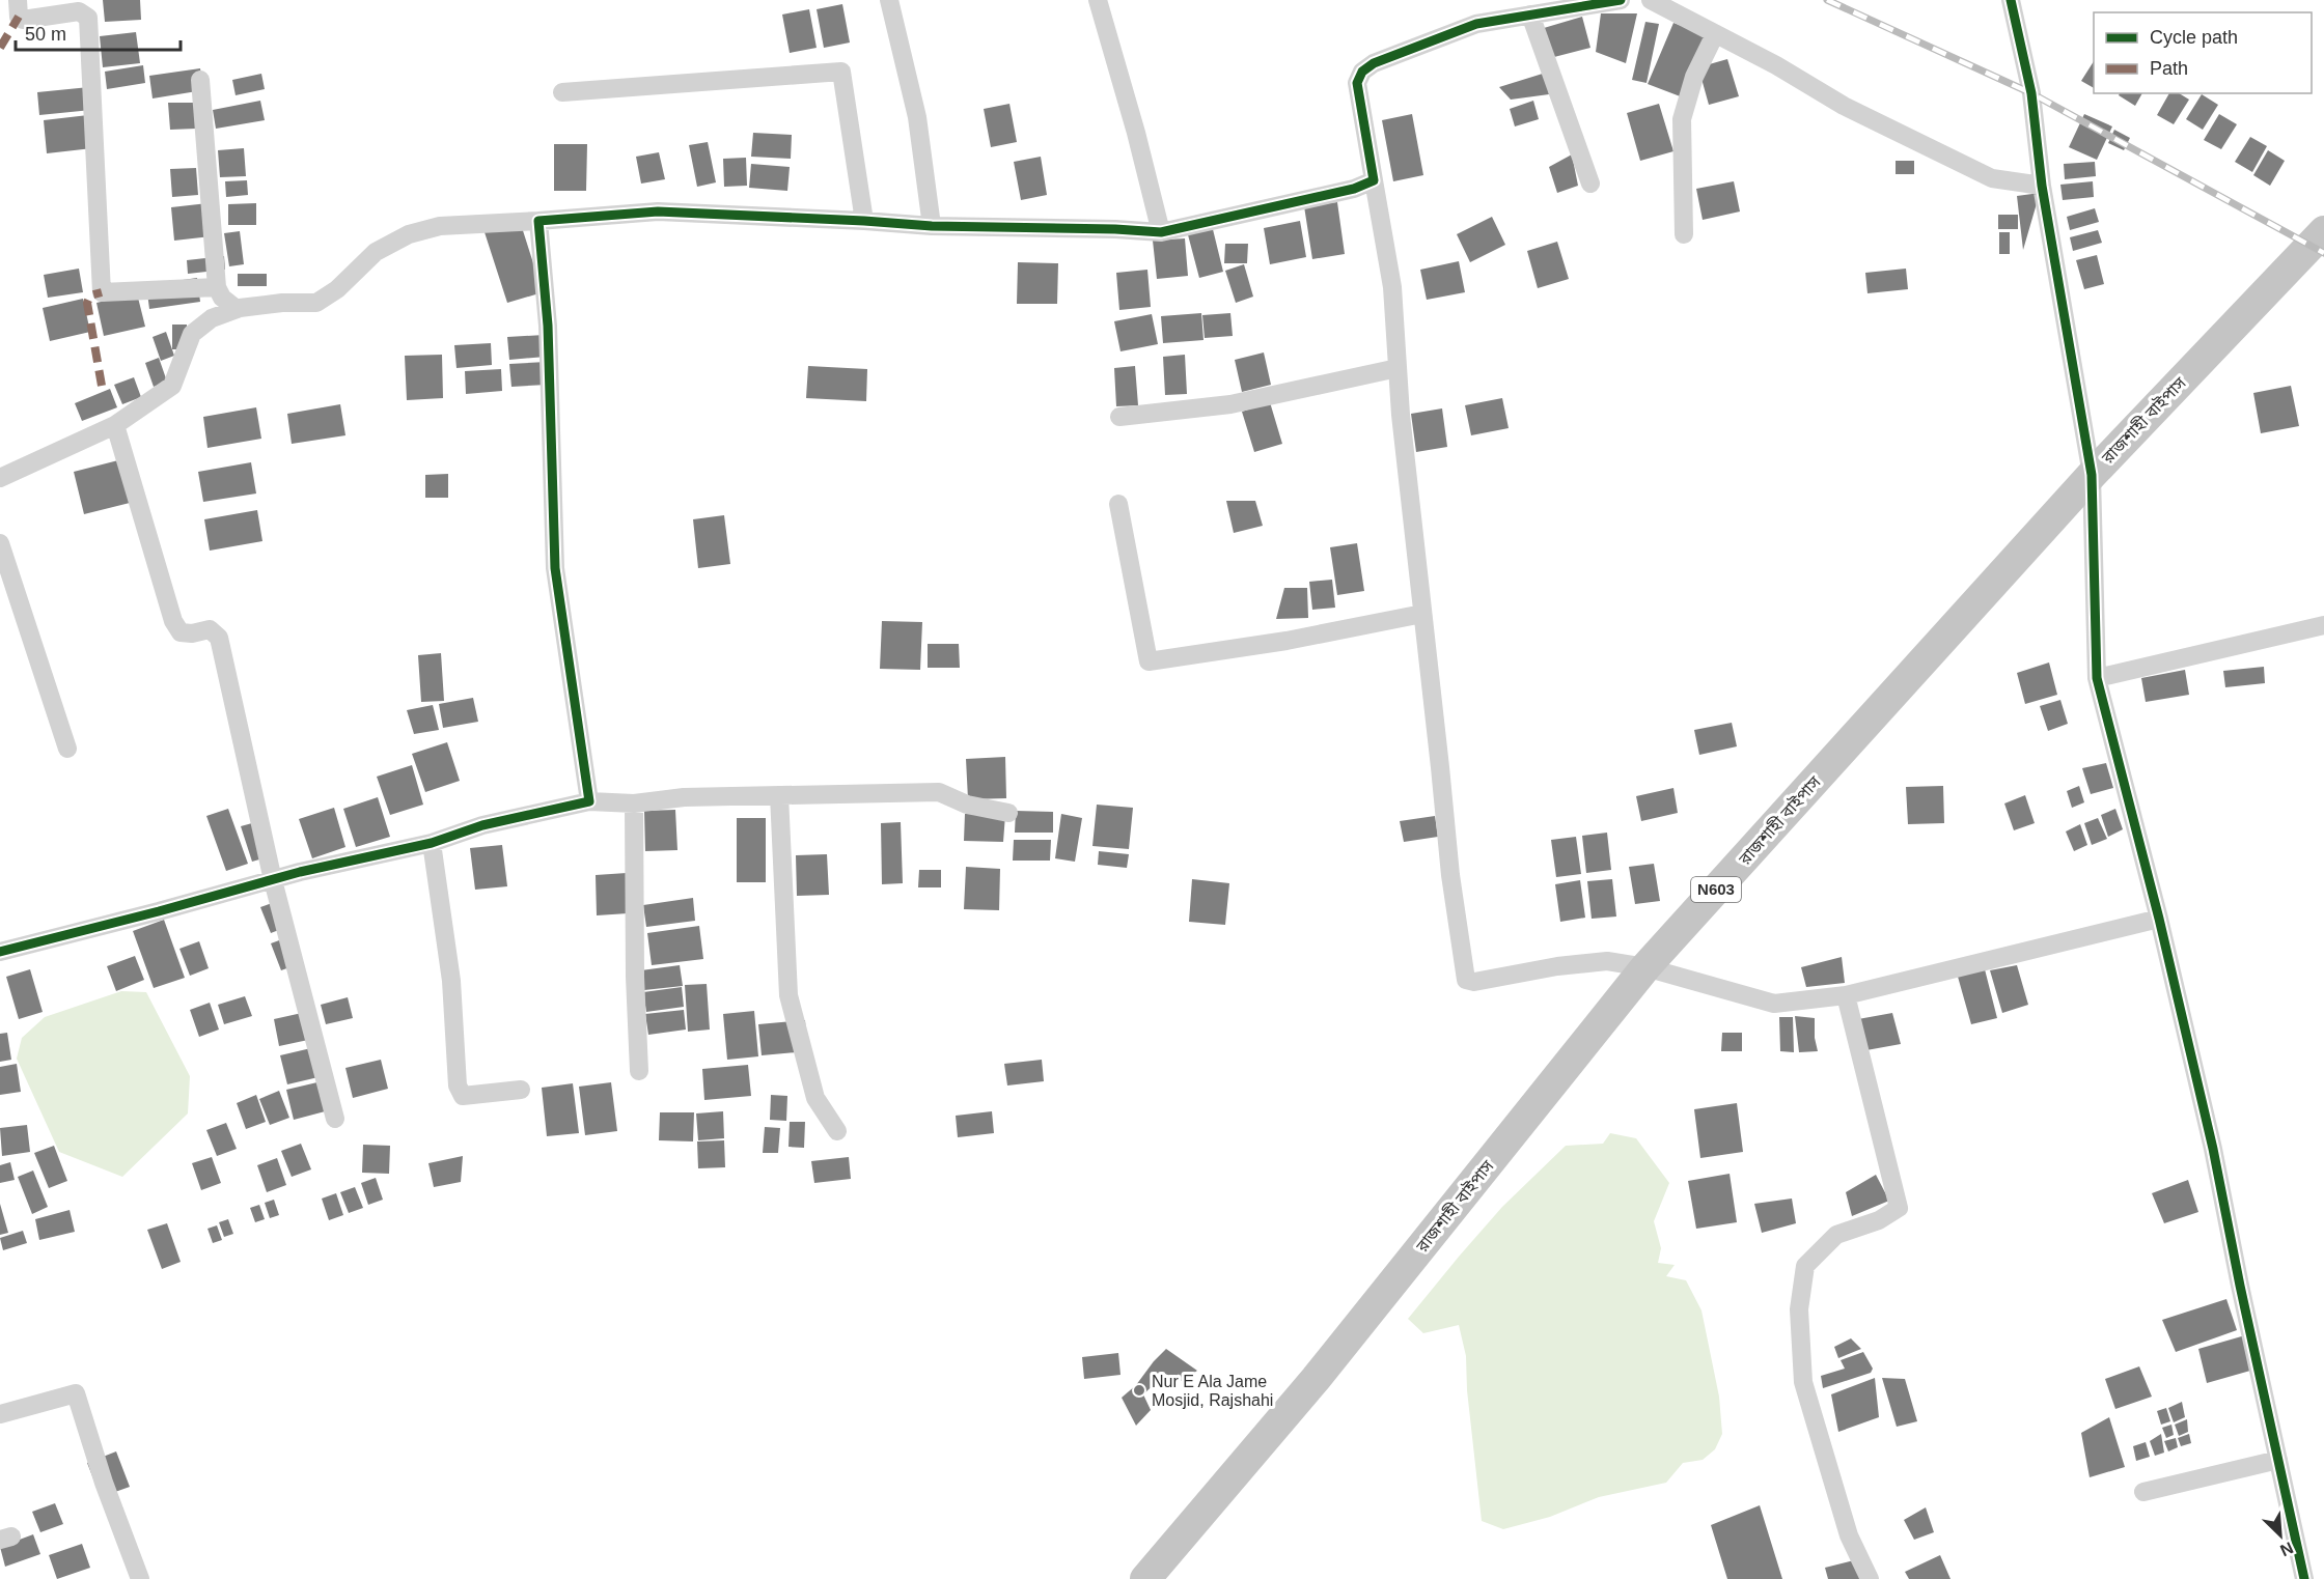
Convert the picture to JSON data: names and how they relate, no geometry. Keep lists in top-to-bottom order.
{
  "streets": {
    "highway": ["রাজশাহী বাইপাস", "N603"]
  },
  "places": ["Nur E Ala Jame Mosjid, Rajshahi"],
  "legend": ["Cycle path", "Path"],
  "scale_bar": "50 m",
  "north": "bottom right"
}
